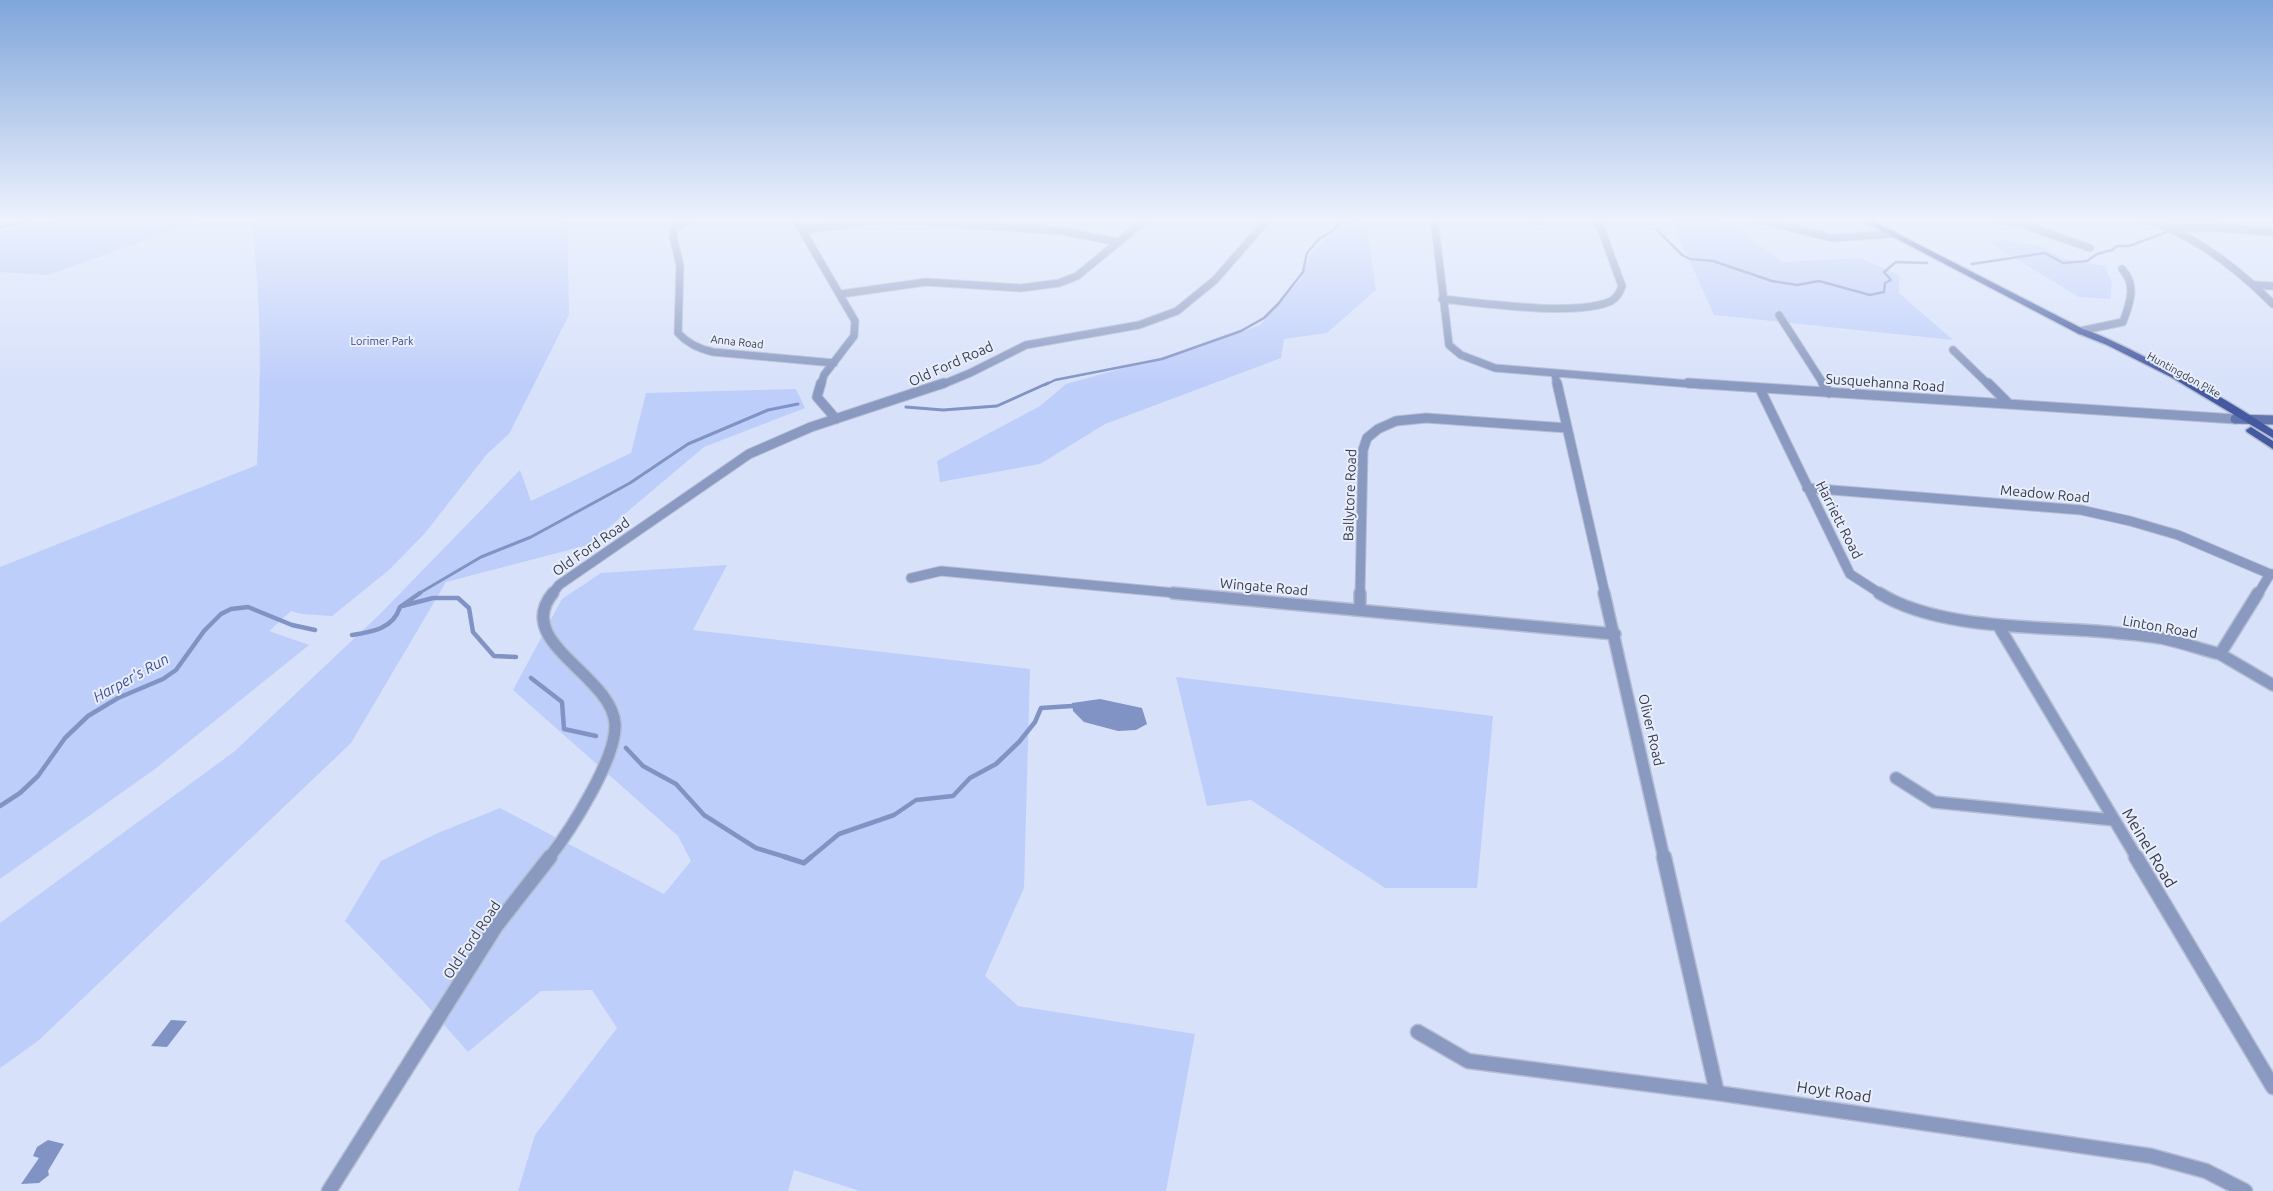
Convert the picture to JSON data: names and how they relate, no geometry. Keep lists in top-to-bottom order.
{
  "streets": {
    "main road": ["Huntingdon Pike", "Susquehanna Road"],
    "street": [
      "Anna Road",
      "Old Ford Road",
      "Meadow Road",
      "Ballytore Road",
      "Harriett Road",
      "Wingate Road",
      "Linton Road",
      "Oliver Road",
      "Meinel Road",
      "Hoyt Road"
    ]
  },
  "crossings": [
    ["Huntingdon Pike", "Susquehanna Road"],
    ["Susquehanna Road", "Harriett Road"],
    ["Susquehanna Road", "Oliver Road"],
    ["Meadow Road", "Harriett Road"],
    ["Ballytore Road", "Wingate Road"],
    ["Ballytore Road", "Oliver Road"],
    ["Harriett Road", "Linton Road"],
    ["Harriett Road", "Meinel Road"],
    ["Wingate Road", "Oliver Road"],
    ["Linton Road", "Meinel Road"],
    ["Oliver Road", "Hoyt Road"]
  ],
  "water": ["Harper's Run"],
  "parks": ["Lorimer Park"]
}
